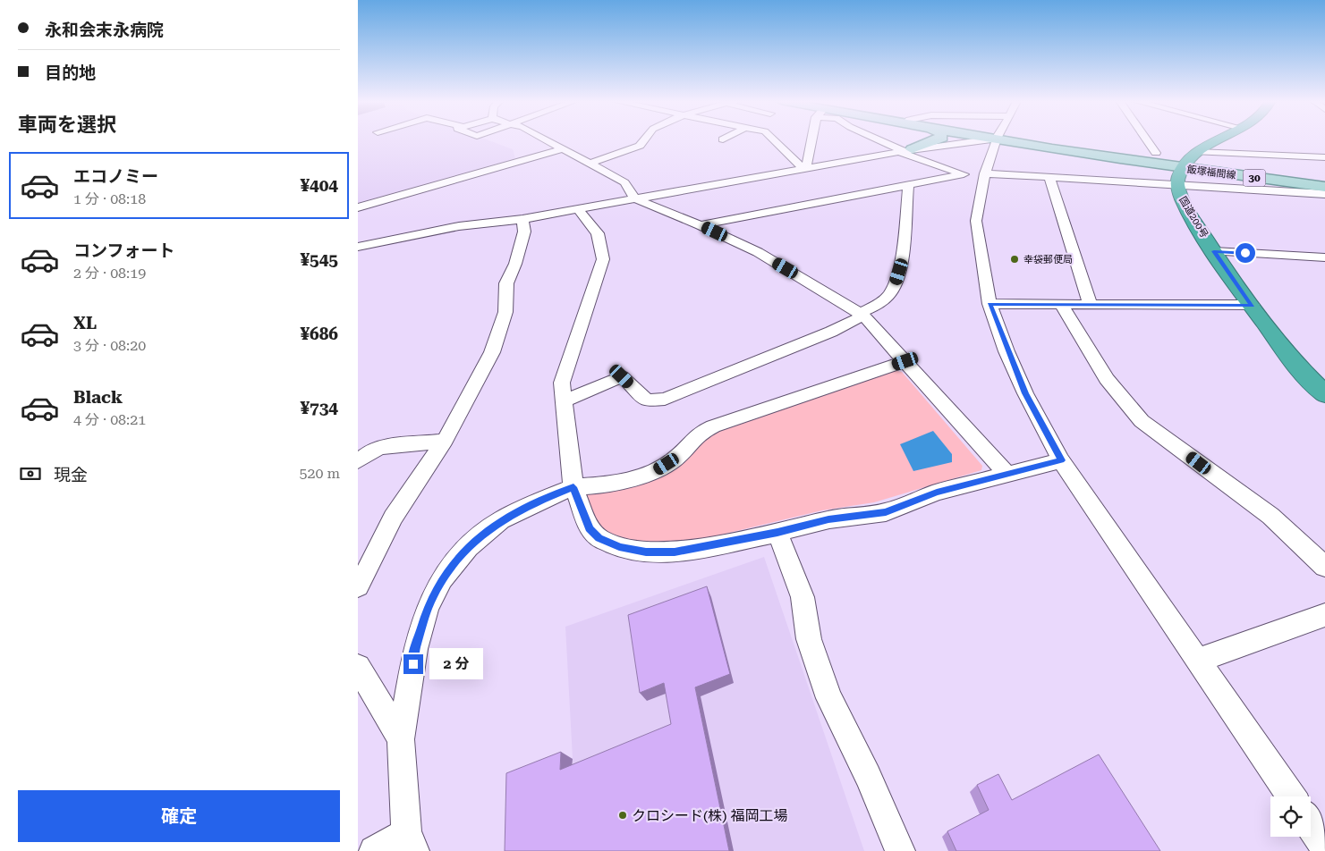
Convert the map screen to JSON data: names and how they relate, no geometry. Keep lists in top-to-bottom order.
{
  "streets": {
    "highway": ["国道200号"],
    "main road": ["飯塚福間線", "30"]
  },
  "crossings": [
    ["飯塚福間線", "国道200号"]
  ],
  "places": ["幸袋郵便局", "クロシード(株) 福岡工場"],
  "page": {
    "banner": ["永和会末永病院", "目的地"],
    "heading": "車両を選択",
    "list": [
      {
        "name": "エコノミー",
        "note": "1 分 · 08:18",
        "value": "¥404"
      },
      {
        "name": "コンフォート",
        "note": "2 分 · 08:19",
        "value": "¥545"
      },
      {
        "name": "XL",
        "note": "3 分 · 08:20",
        "value": "¥686"
      },
      {
        "name": "Black",
        "note": "4 分 · 08:21",
        "value": "¥734"
      }
    ],
    "pay": ["現金", "520 m"],
    "bubble": "2 分",
    "buttons": "確定"
  }
}
